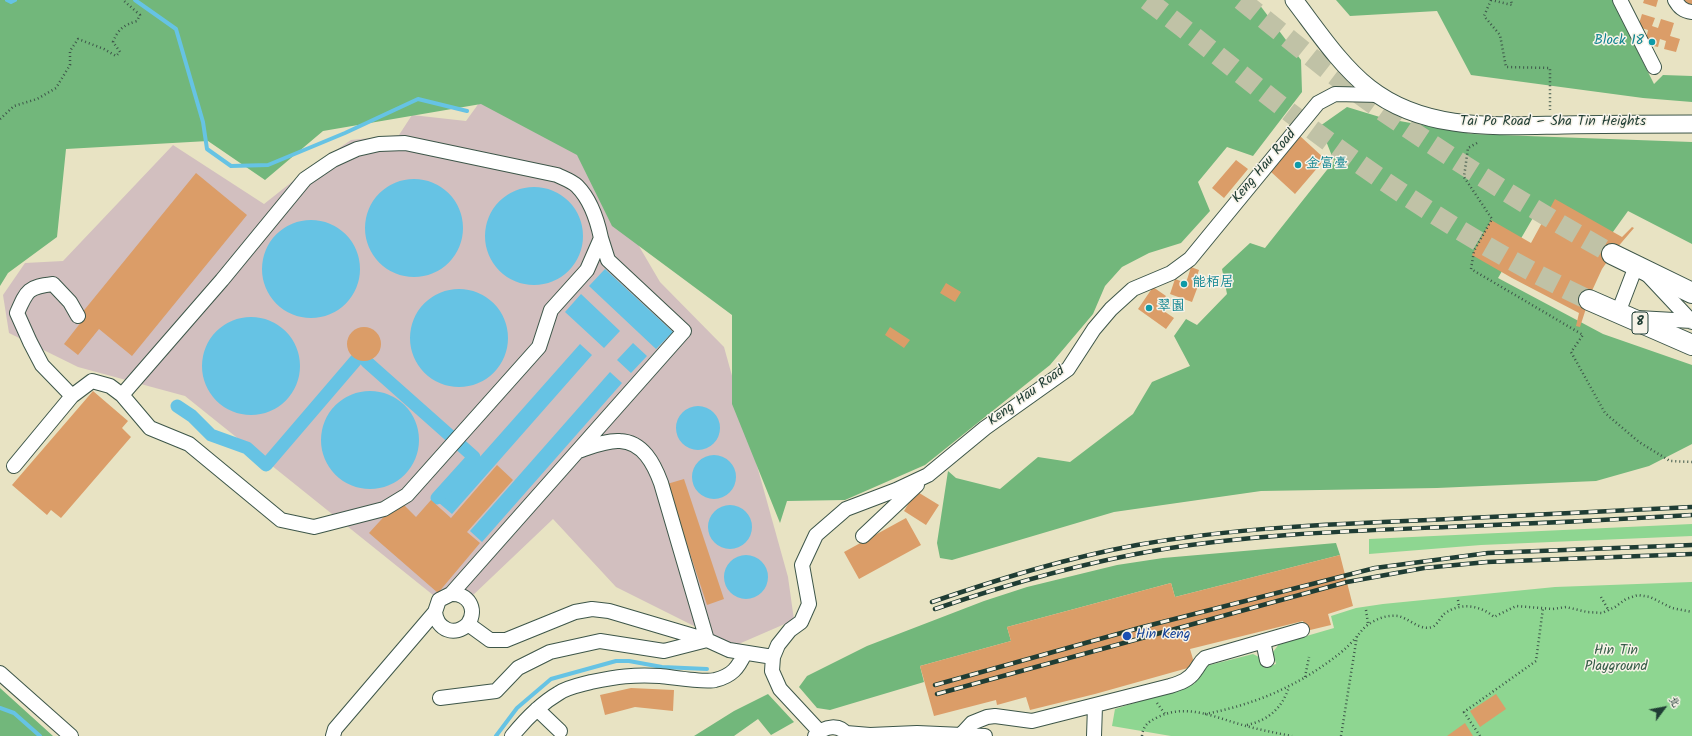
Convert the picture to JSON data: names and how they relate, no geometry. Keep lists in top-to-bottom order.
{
  "streets": {
    "highway": ["8"],
    "main road": ["Tai Po Road – Sha Tin Heights"],
    "street": ["Keng Hau Road"]
  },
  "crossings": [
    ["Tai Po Road – Sha Tin Heights", "Keng Hau Road"]
  ],
  "parks": ["Hin Tin Playground"],
  "places": [
    "Block 18",
    "金富臺",
    "能栢居",
    "翠園",
    "Hin Keng"
  ],
  "north": "top right"
}
